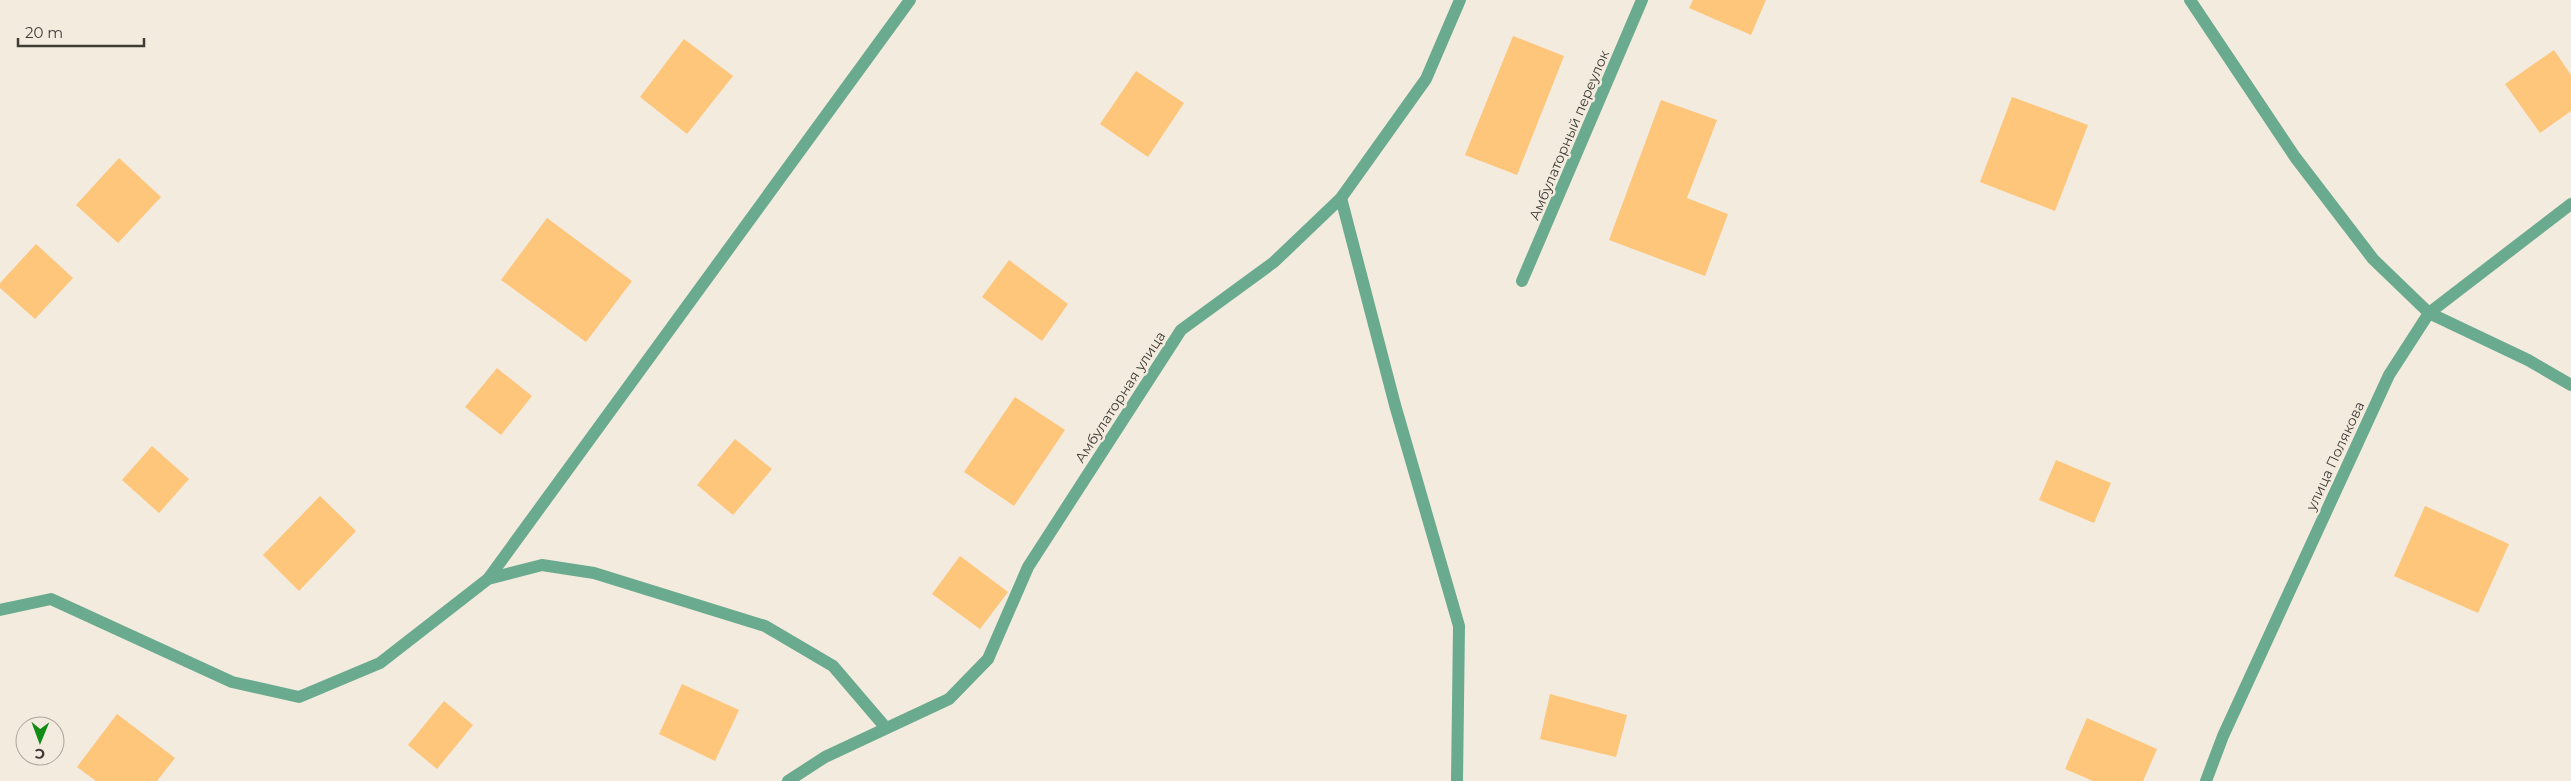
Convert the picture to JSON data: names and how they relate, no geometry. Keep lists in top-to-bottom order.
{
  "streets": {
    "street": ["Амбулаторный переулок", "Амбулаторная улица", "улица Полякова"]
  },
  "scale_bar": "20 m",
  "north": "bottom"
}
